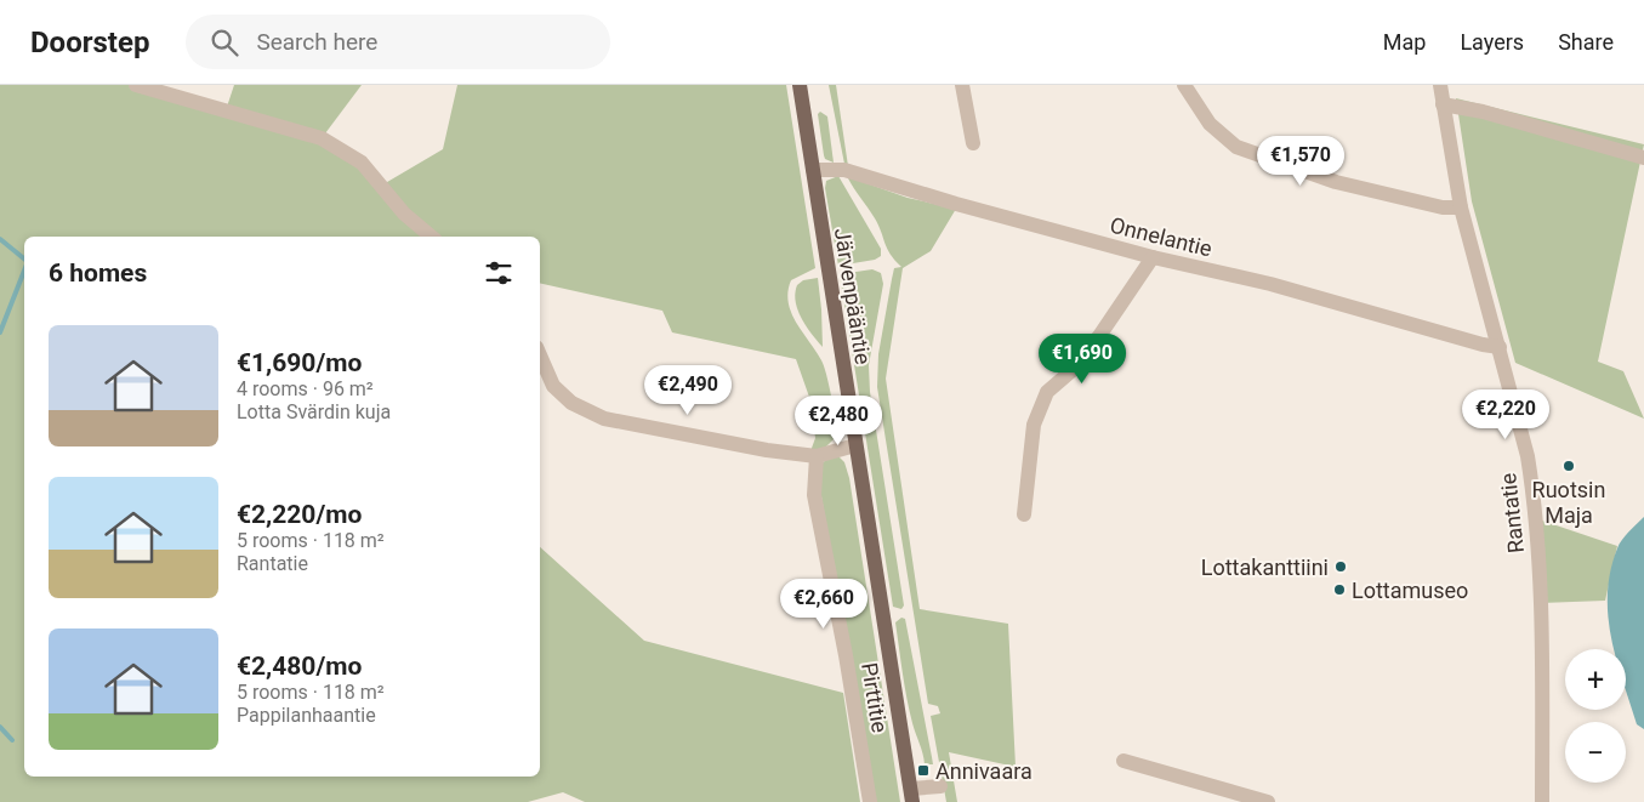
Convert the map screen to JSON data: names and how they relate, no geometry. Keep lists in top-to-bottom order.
{
  "streets": {
    "main road": ["Järvenpääntie"],
    "street": ["Onnelantie", "Rantatie", "Pirttitie"]
  },
  "crossings": [
    ["Onnelantie", "Järvenpääntie"],
    ["Onnelantie", "Rantatie"]
  ],
  "places": {
    "other": ["Ruotsin Maja", "Lottakanttiini", "Lottamuseo"],
    "transit": ["Annivaara"]
  },
  "page": {
    "header": "Doorstep",
    "search": "Search here",
    "nav": ["Map", "Layers", "Share"],
    "price": [
      "€1,570",
      "€1,690",
      "€2,490",
      "€2,220",
      "€2,480",
      "€2,660"
    ],
    "heading": "6 homes",
    "list": [
      {
        "name": "€1,690/mo",
        "note": "4 rooms · 96 m² · Lotta Svärdin kuja"
      },
      {
        "name": "€2,220/mo",
        "note": "5 rooms · 118 m² · Rantatie"
      },
      {
        "name": "€2,480/mo",
        "note": "5 rooms · 118 m² · Pappilanhaantie"
      }
    ],
    "map_buttons": ["+", "−"]
  }
}
